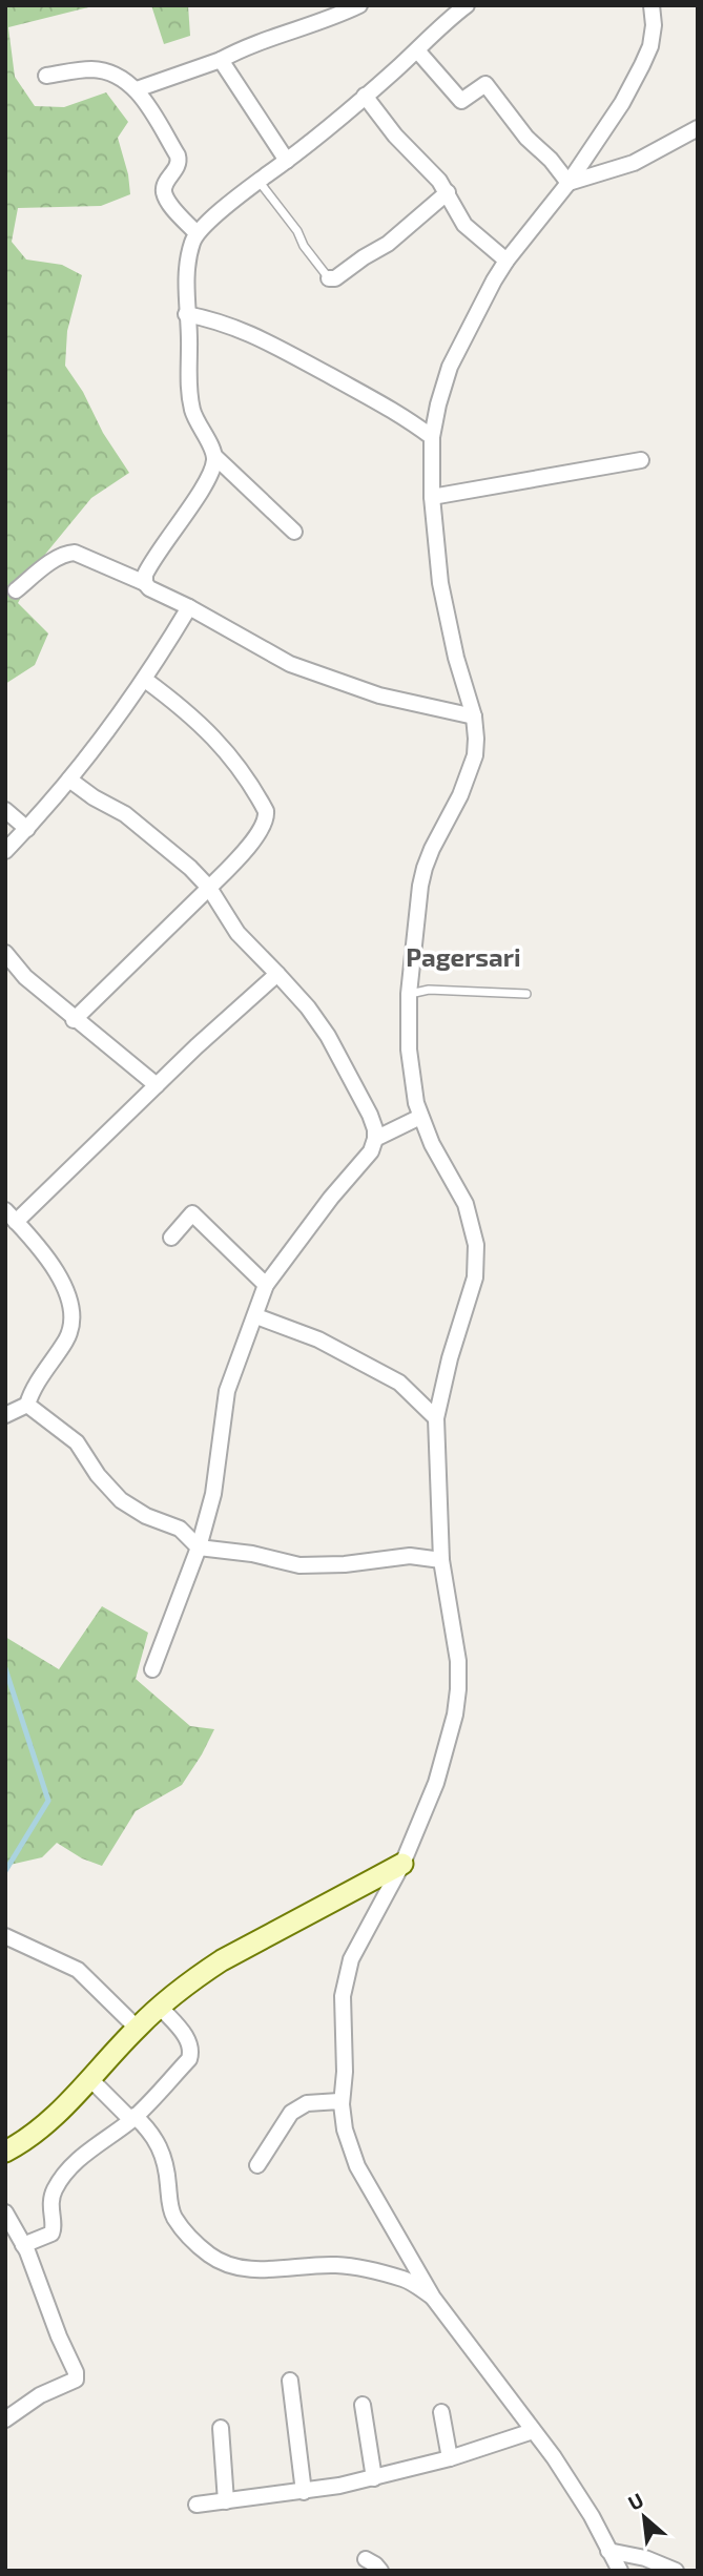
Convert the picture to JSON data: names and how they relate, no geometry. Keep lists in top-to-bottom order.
{
  "districts": ["Pagersari"],
  "north": "top left"
}
